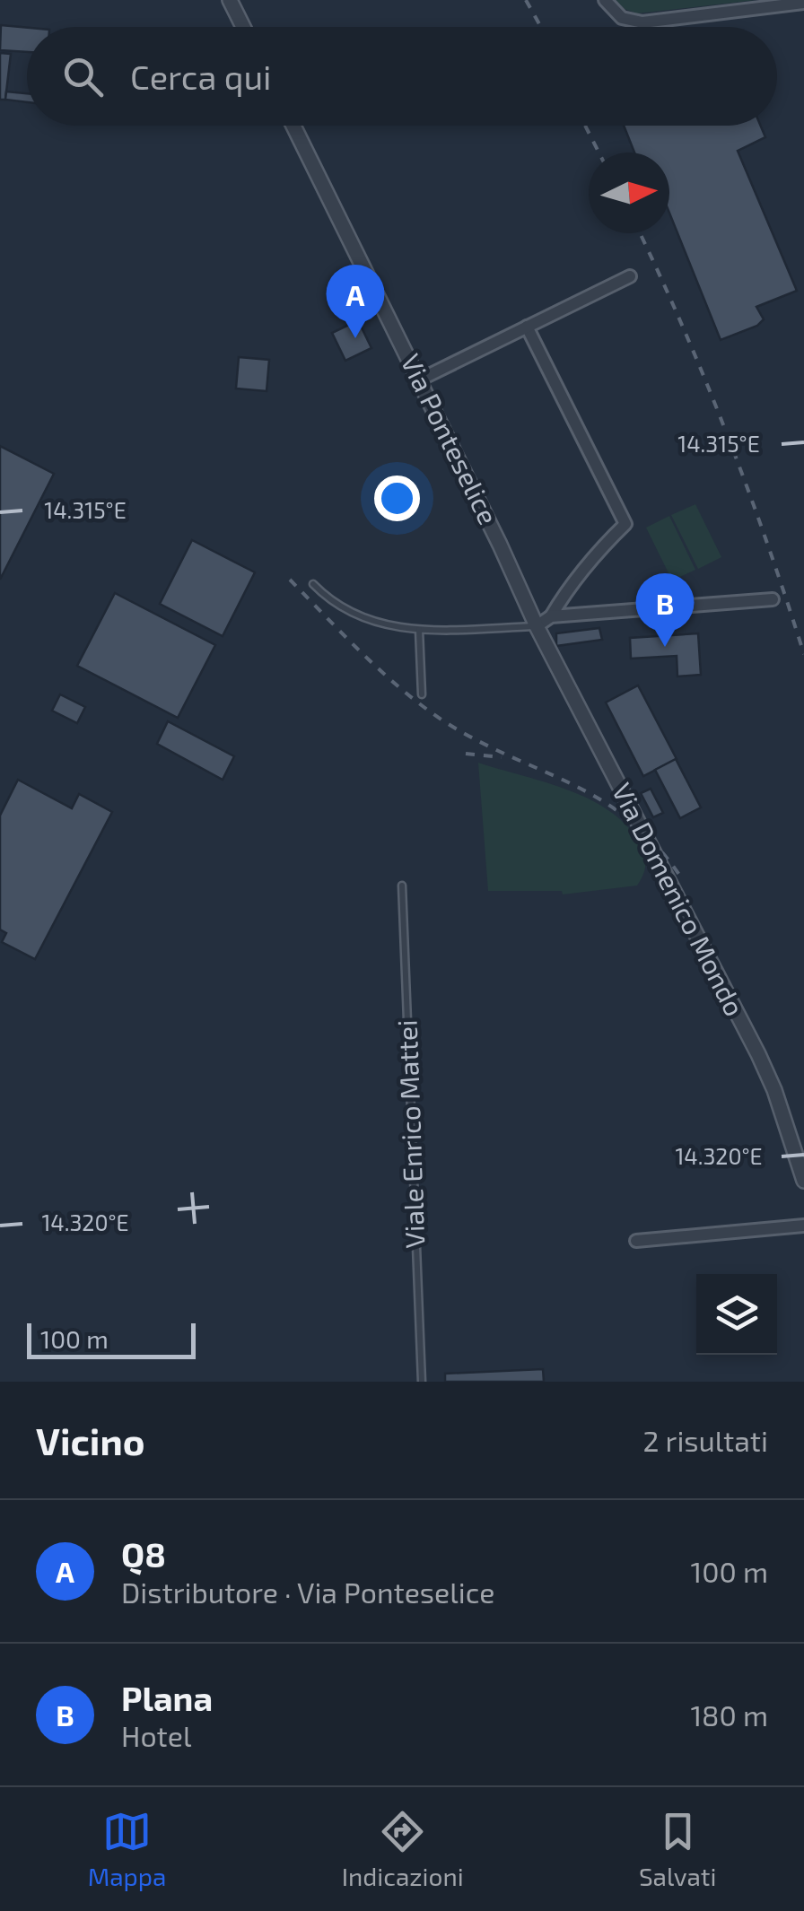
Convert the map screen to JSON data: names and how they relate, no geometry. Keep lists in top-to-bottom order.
{
  "streets": {
    "street": ["Via Ponteselice", "Via Domenico Mondo"],
    "lane": ["Viale Enrico Mattei"]
  },
  "crossings": [
    ["Via Ponteselice", "Via Domenico Mondo"]
  ],
  "scale_bar": "100 m",
  "north": "right",
  "page": {
    "search": "Cerca qui",
    "pins": ["A", "B"],
    "scale": "100 m",
    "heading": ["Vicino", "2 risultati"],
    "list": [
      {
        "mark": "A",
        "name": "Q8",
        "note": "Distributore · Via Ponteselice",
        "value": "100 m"
      },
      {
        "mark": "B",
        "name": "Plana",
        "note": "Hotel",
        "value": "180 m"
      }
    ],
    "nav": ["Mappa", "Indicazioni", "Salvati"]
  },
  "coordinates": ["14.315°E", "14.320°E"]
}
